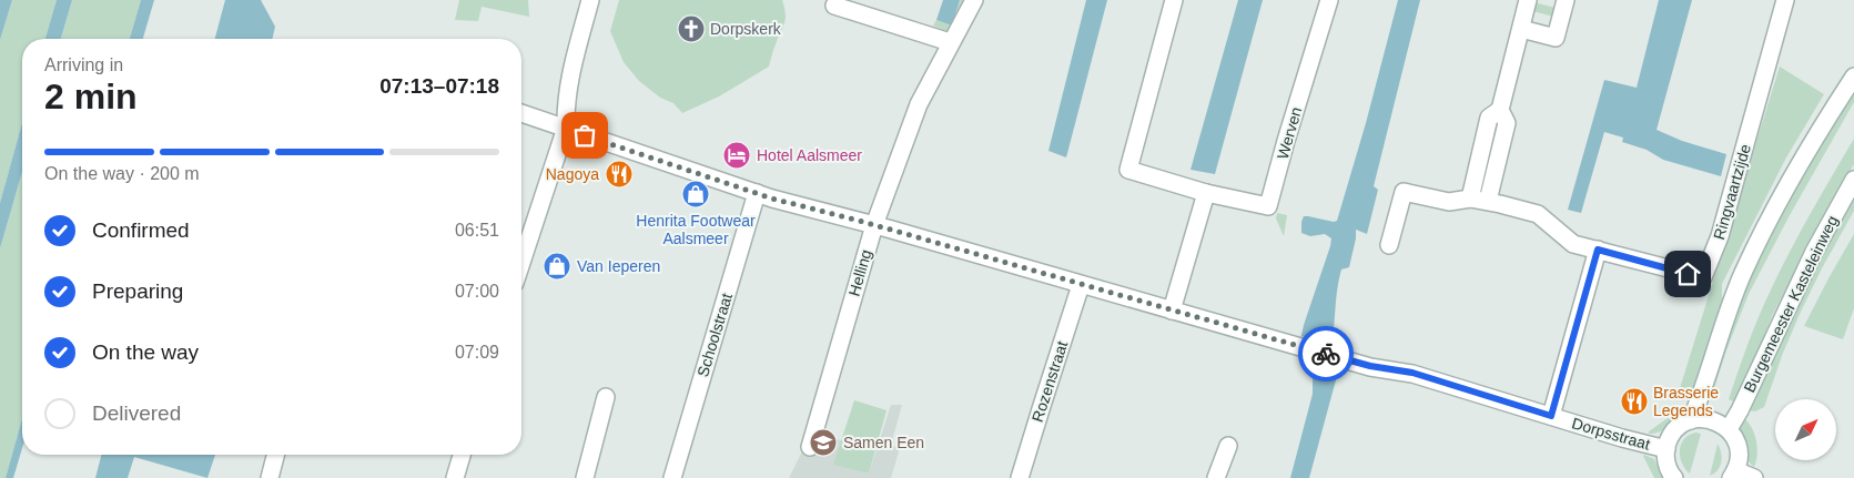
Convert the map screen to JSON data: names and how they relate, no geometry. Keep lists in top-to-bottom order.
{
  "streets": {
    "street": [
      "Werven",
      "Ringvaartzijde",
      "Helling",
      "Burgemeester Kasteleinweg",
      "Schoolstraat",
      "Rozenstraat",
      "Dorpsstraat"
    ]
  },
  "crossings": [
    ["Helling", "Dorpsstraat"],
    ["Schoolstraat", "Dorpsstraat"],
    ["Rozenstraat", "Dorpsstraat"]
  ],
  "places": {
    "church": ["Dorpskerk"],
    "hotel": ["Hotel Aalsmeer"],
    "restaurant": ["Nagoya", "Brasserie Legends"],
    "shop": ["Henrita Footwear Aalsmeer", "Van Ieperen"],
    "school or university": ["Samen Een"]
  },
  "north": "top right",
  "page": {
    "heading": ["2 min", "Arriving in", "07:13–07:18"],
    "bar": "On the way · 200 m",
    "list": [
      ["Confirmed", "06:51"],
      ["Preparing", "07:00"],
      ["On the way", "07:09"],
      "Delivered"
    ]
  }
}
